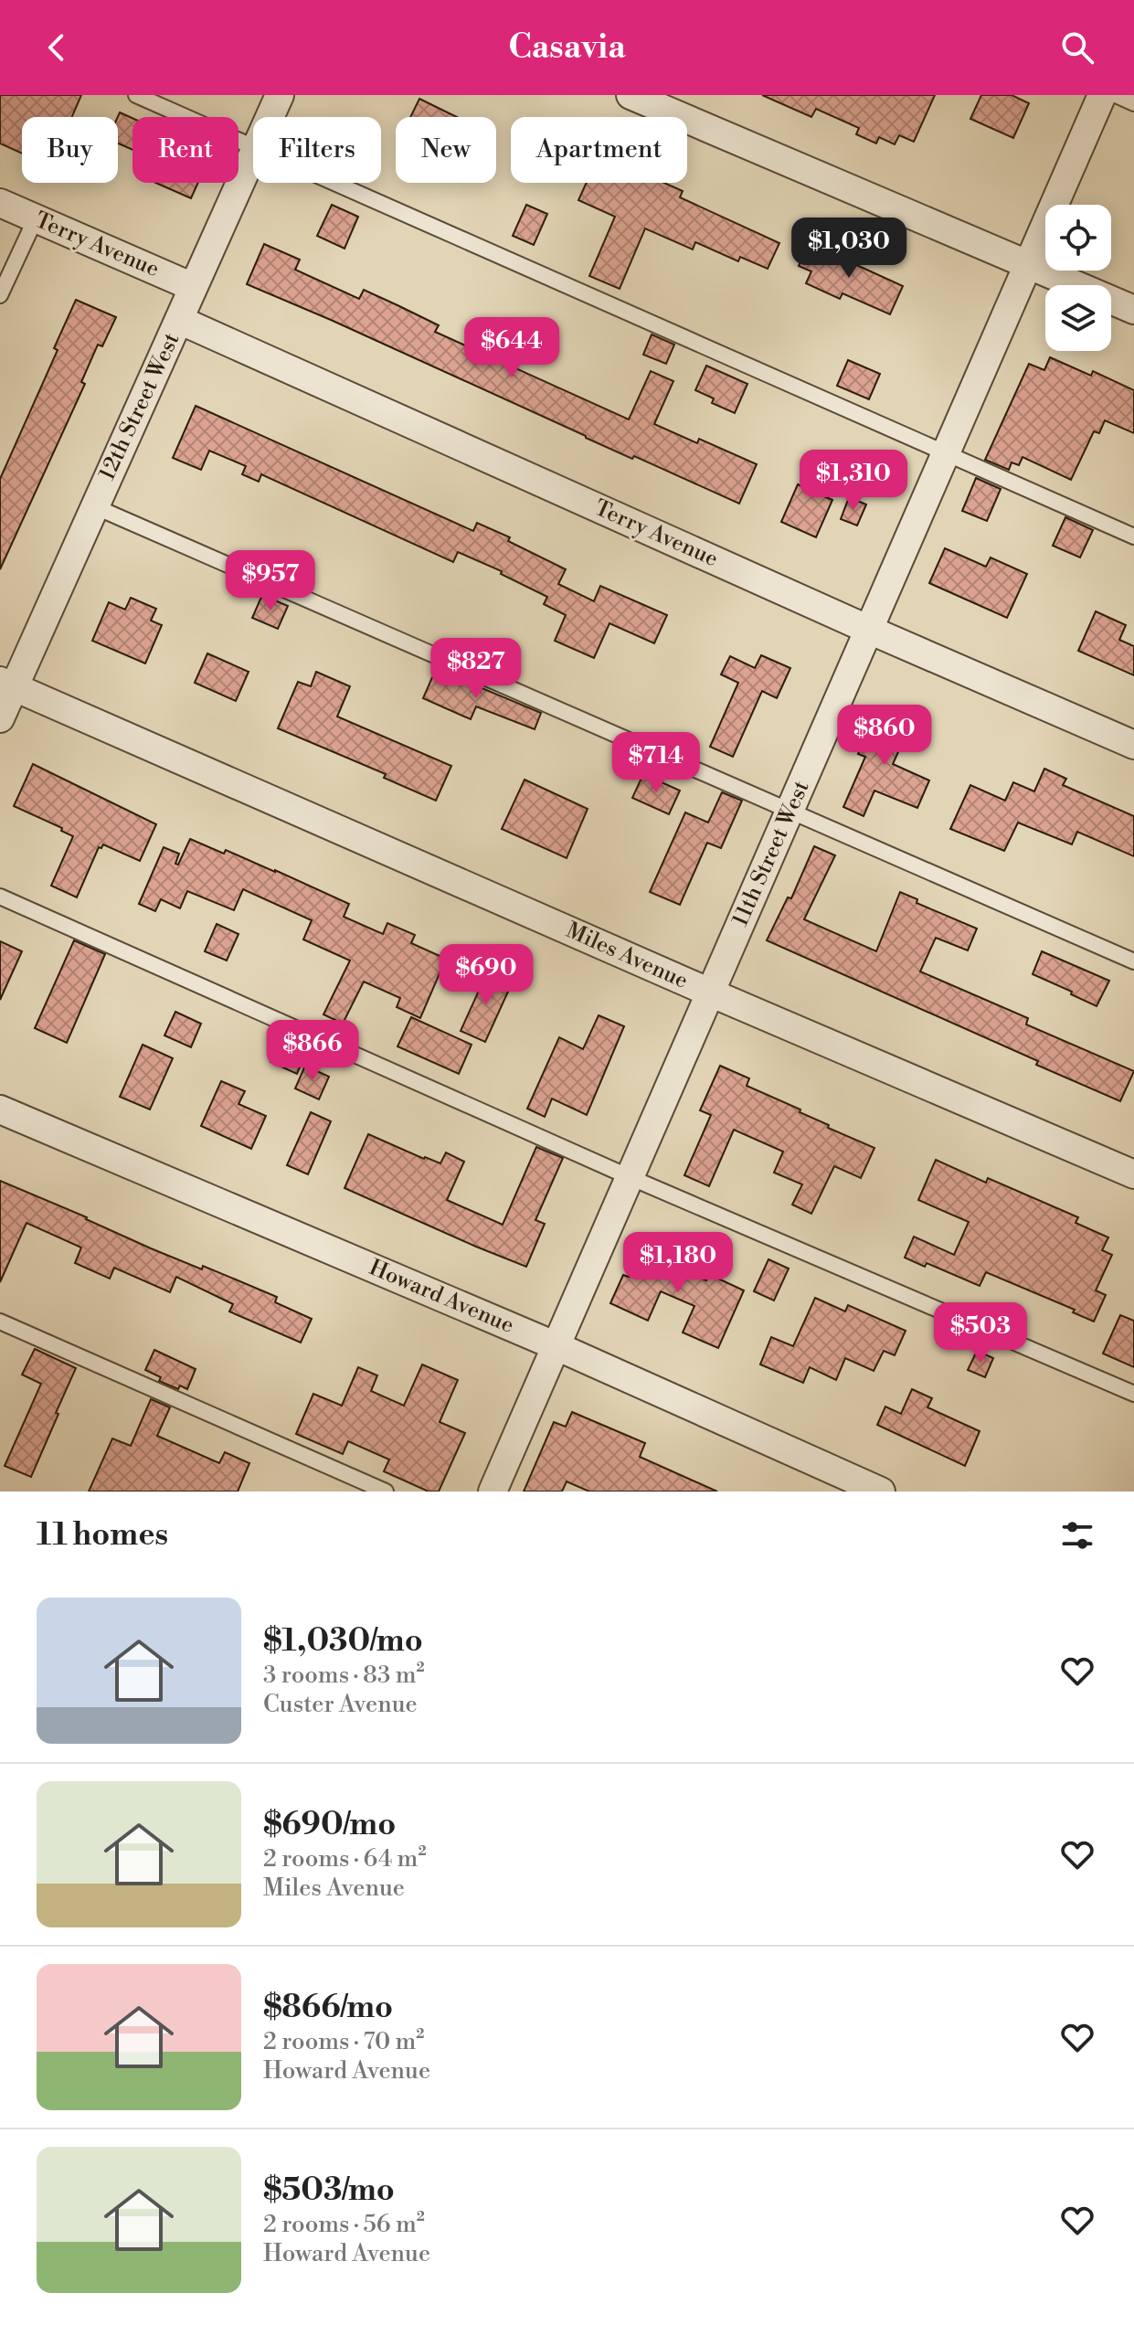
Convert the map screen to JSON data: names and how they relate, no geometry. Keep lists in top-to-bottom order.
{
  "streets": {
    "street": [
      "Terry Avenue",
      "12th Street West",
      "11th Street West",
      "Miles Avenue",
      "Howard Avenue"
    ]
  },
  "crossings": [
    ["Terry Avenue", "12th Street West"],
    ["Terry Avenue", "11th Street West"],
    ["12th Street West", "Miles Avenue"],
    ["11th Street West", "Miles Avenue"],
    ["11th Street West", "Howard Avenue"]
  ],
  "page": {
    "header": "Casavia",
    "chip": [
      "Buy",
      "Rent",
      "Filters",
      "New",
      "Apartment"
    ],
    "price": [
      "$1,030",
      "$644",
      "$1,310",
      "$957",
      "$827",
      "$860",
      "$714",
      "$690",
      "$866",
      "$1,180",
      "$503"
    ],
    "heading": "11 homes",
    "list": [
      {
        "name": "$1,030/mo",
        "note": "3 rooms · 83 m² · Custer Avenue"
      },
      {
        "name": "$690/mo",
        "note": "2 rooms · 64 m² · Miles Avenue"
      },
      {
        "name": "$866/mo",
        "note": "2 rooms · 70 m² · Howard Avenue"
      },
      {
        "name": "$503/mo",
        "note": "2 rooms · 56 m² · Howard Avenue"
      }
    ]
  }
}
